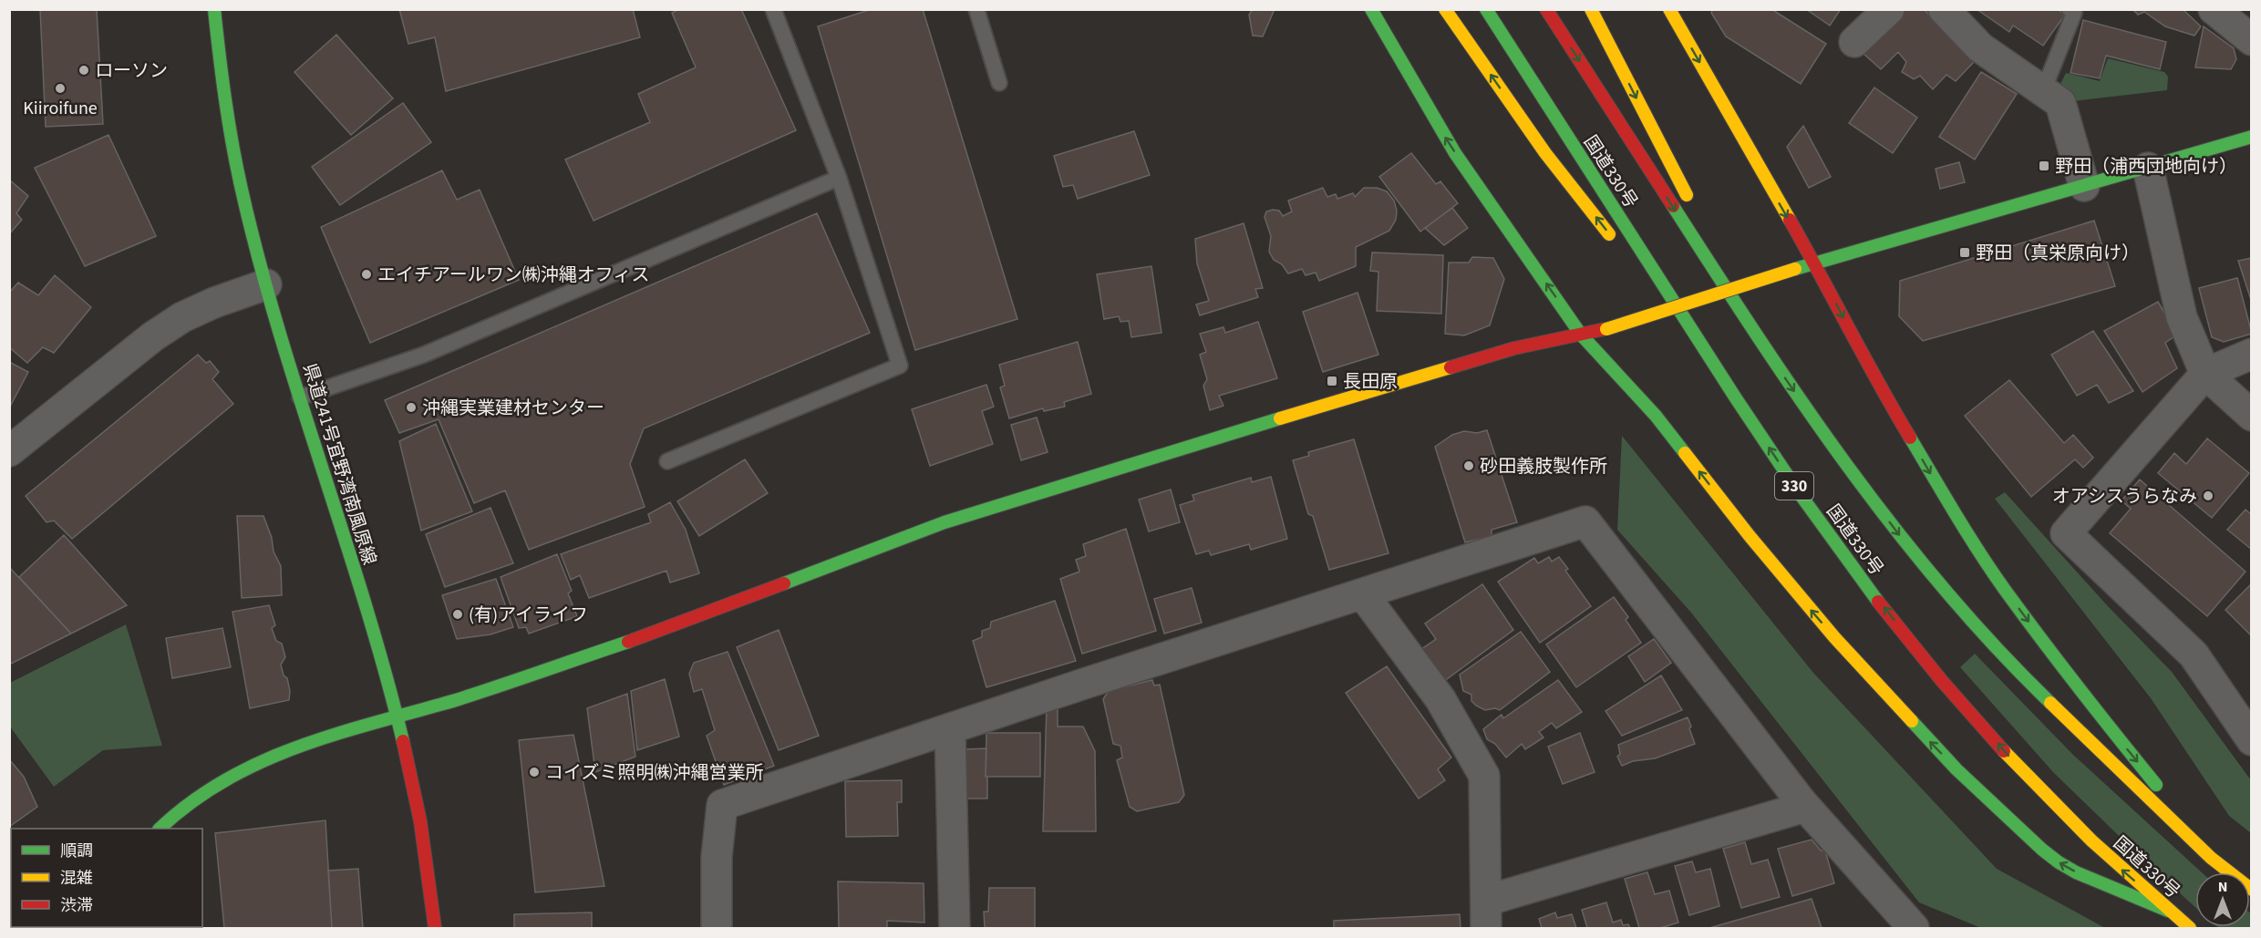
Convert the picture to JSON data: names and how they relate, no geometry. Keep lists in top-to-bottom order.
{
  "streets": {
    "main road": ["国道330号", "県道241号宜野湾南風原線", "330"]
  },
  "places": {
    "other": [
      "ローソン",
      "Kiiroifune",
      "エイチアールワン㈱沖縄オフィス",
      "沖縄実業建材センター",
      "砂田義肢製作所",
      "オアシスうらなみ",
      "(有)アイライフ",
      "コイズミ照明㈱沖縄営業所"
    ],
    "transit": ["野田（浦西団地向け）", "野田（真栄原向け）", "長田原"]
  },
  "legend": ["順調", "混雑", "渋滞"],
  "north": "top"
}
